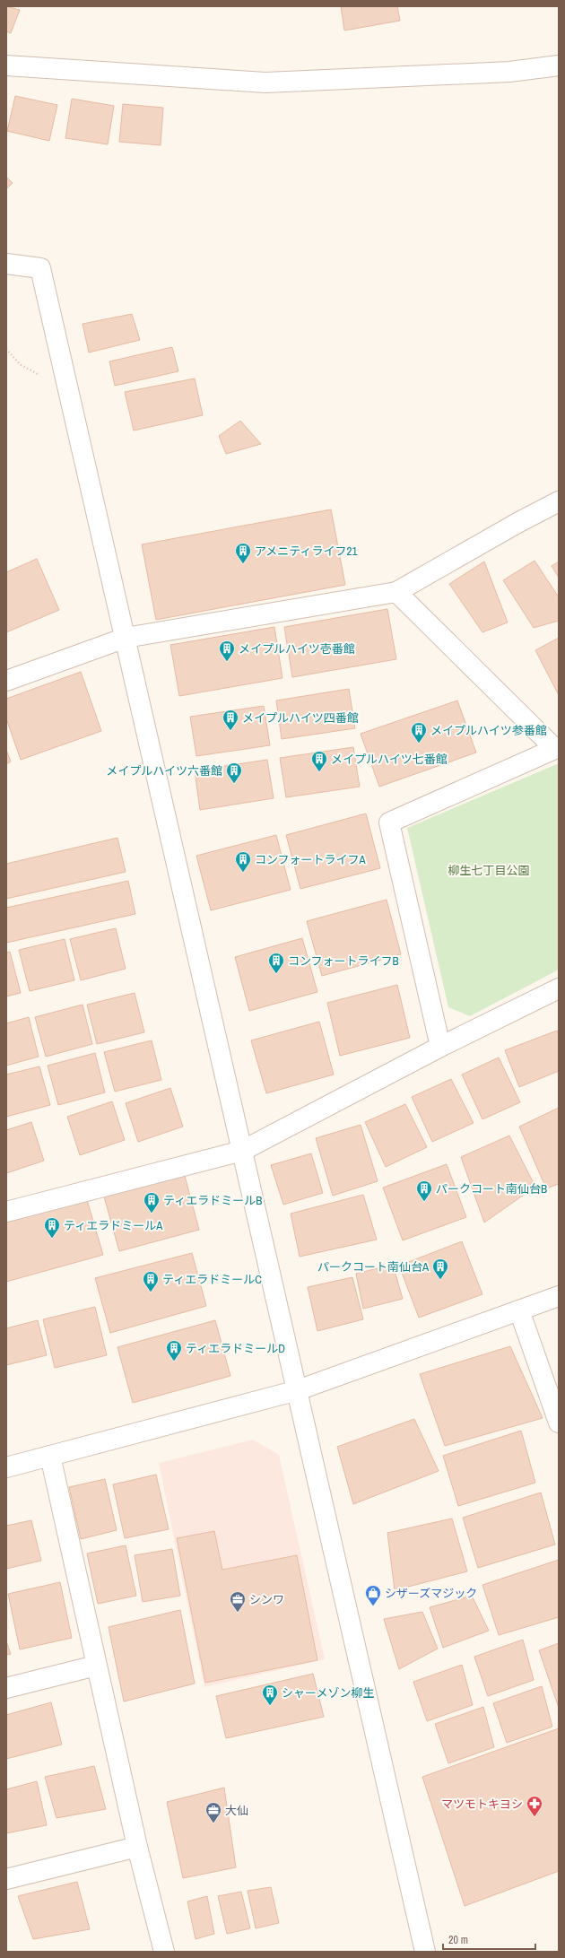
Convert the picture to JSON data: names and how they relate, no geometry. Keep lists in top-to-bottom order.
{
  "parks": ["柳生七丁目公園"],
  "places": {
    "building": [
      "アメニティライフ21",
      "メイプルハイツ壱番館",
      "メイプルハイツ四番館",
      "メイプルハイツ参番館",
      "メイプルハイツ七番館",
      "メイプルハイツ六番館",
      "コンフォートライフA",
      "コンフォートライフB",
      "パークコート南仙台B",
      "ティエラドミールB",
      "ティエラドミールA",
      "パークコート南仙台A",
      "ティエラドミールC",
      "ティエラドミールD",
      "シャーメゾン柳生"
    ],
    "shop": ["シザーズマジック"],
    "office": ["シンワ", "大仙"],
    "pharmacy": ["マツモトキヨシ"]
  },
  "scale_bar": "20 m"
}
